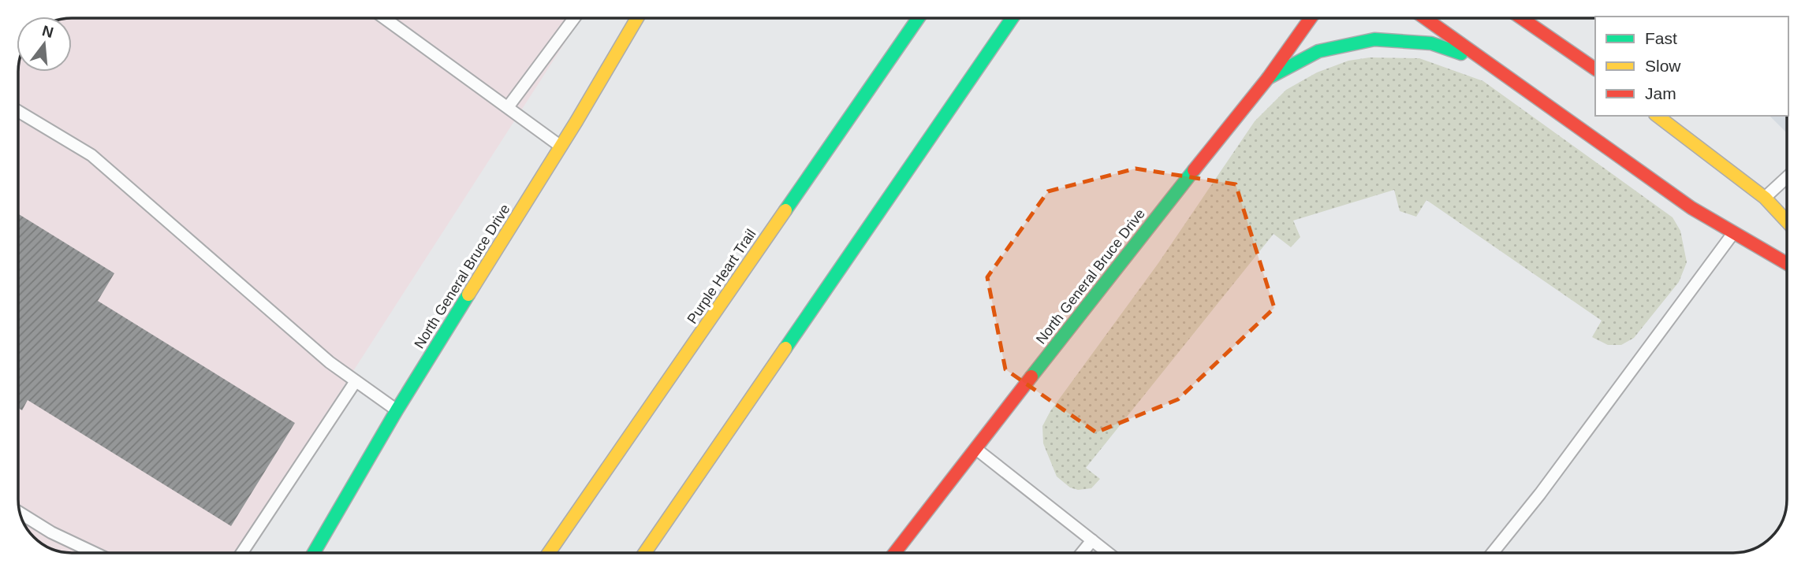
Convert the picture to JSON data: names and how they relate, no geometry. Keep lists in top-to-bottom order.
{
  "streets": {
    "main road": ["North General Bruce Drive", "Purple Heart Trail"]
  },
  "legend": ["Fast", "Slow", "Jam"],
  "north": "top"
}
